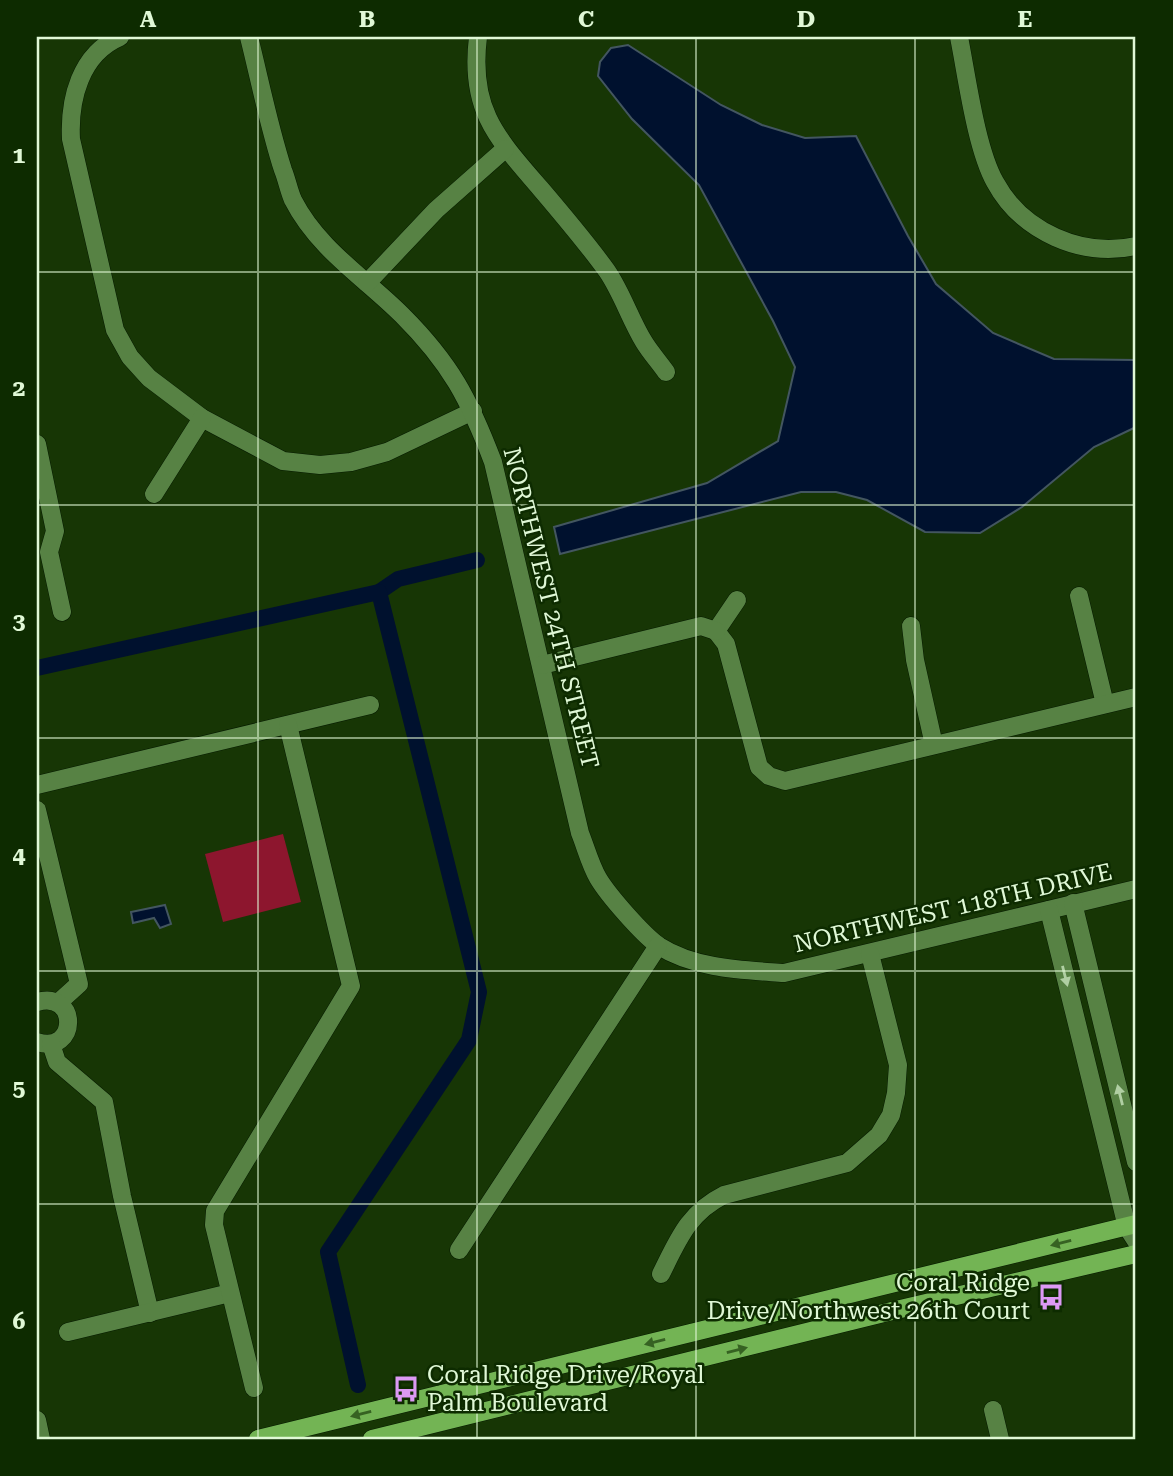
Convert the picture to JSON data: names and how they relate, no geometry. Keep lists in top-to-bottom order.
{
  "streets": {
    "street": ["NORTHWEST 24TH STREET", "NORTHWEST 118TH DRIVE"]
  },
  "crossings": [
    ["NORTHWEST 24TH STREET", "NORTHWEST 118TH DRIVE"]
  ],
  "places": {
    "bus stop": ["Coral Ridge Drive/Northwest 26th Court", "Coral Ridge Drive/Royal Palm Boulevard"]
  },
  "grid": {
    "columns": [
      "A",
      "B",
      "C",
      "D",
      "E"
    ],
    "rows": [
      "1",
      "2",
      "3",
      "4",
      "5",
      "6"
    ]
  }
}
